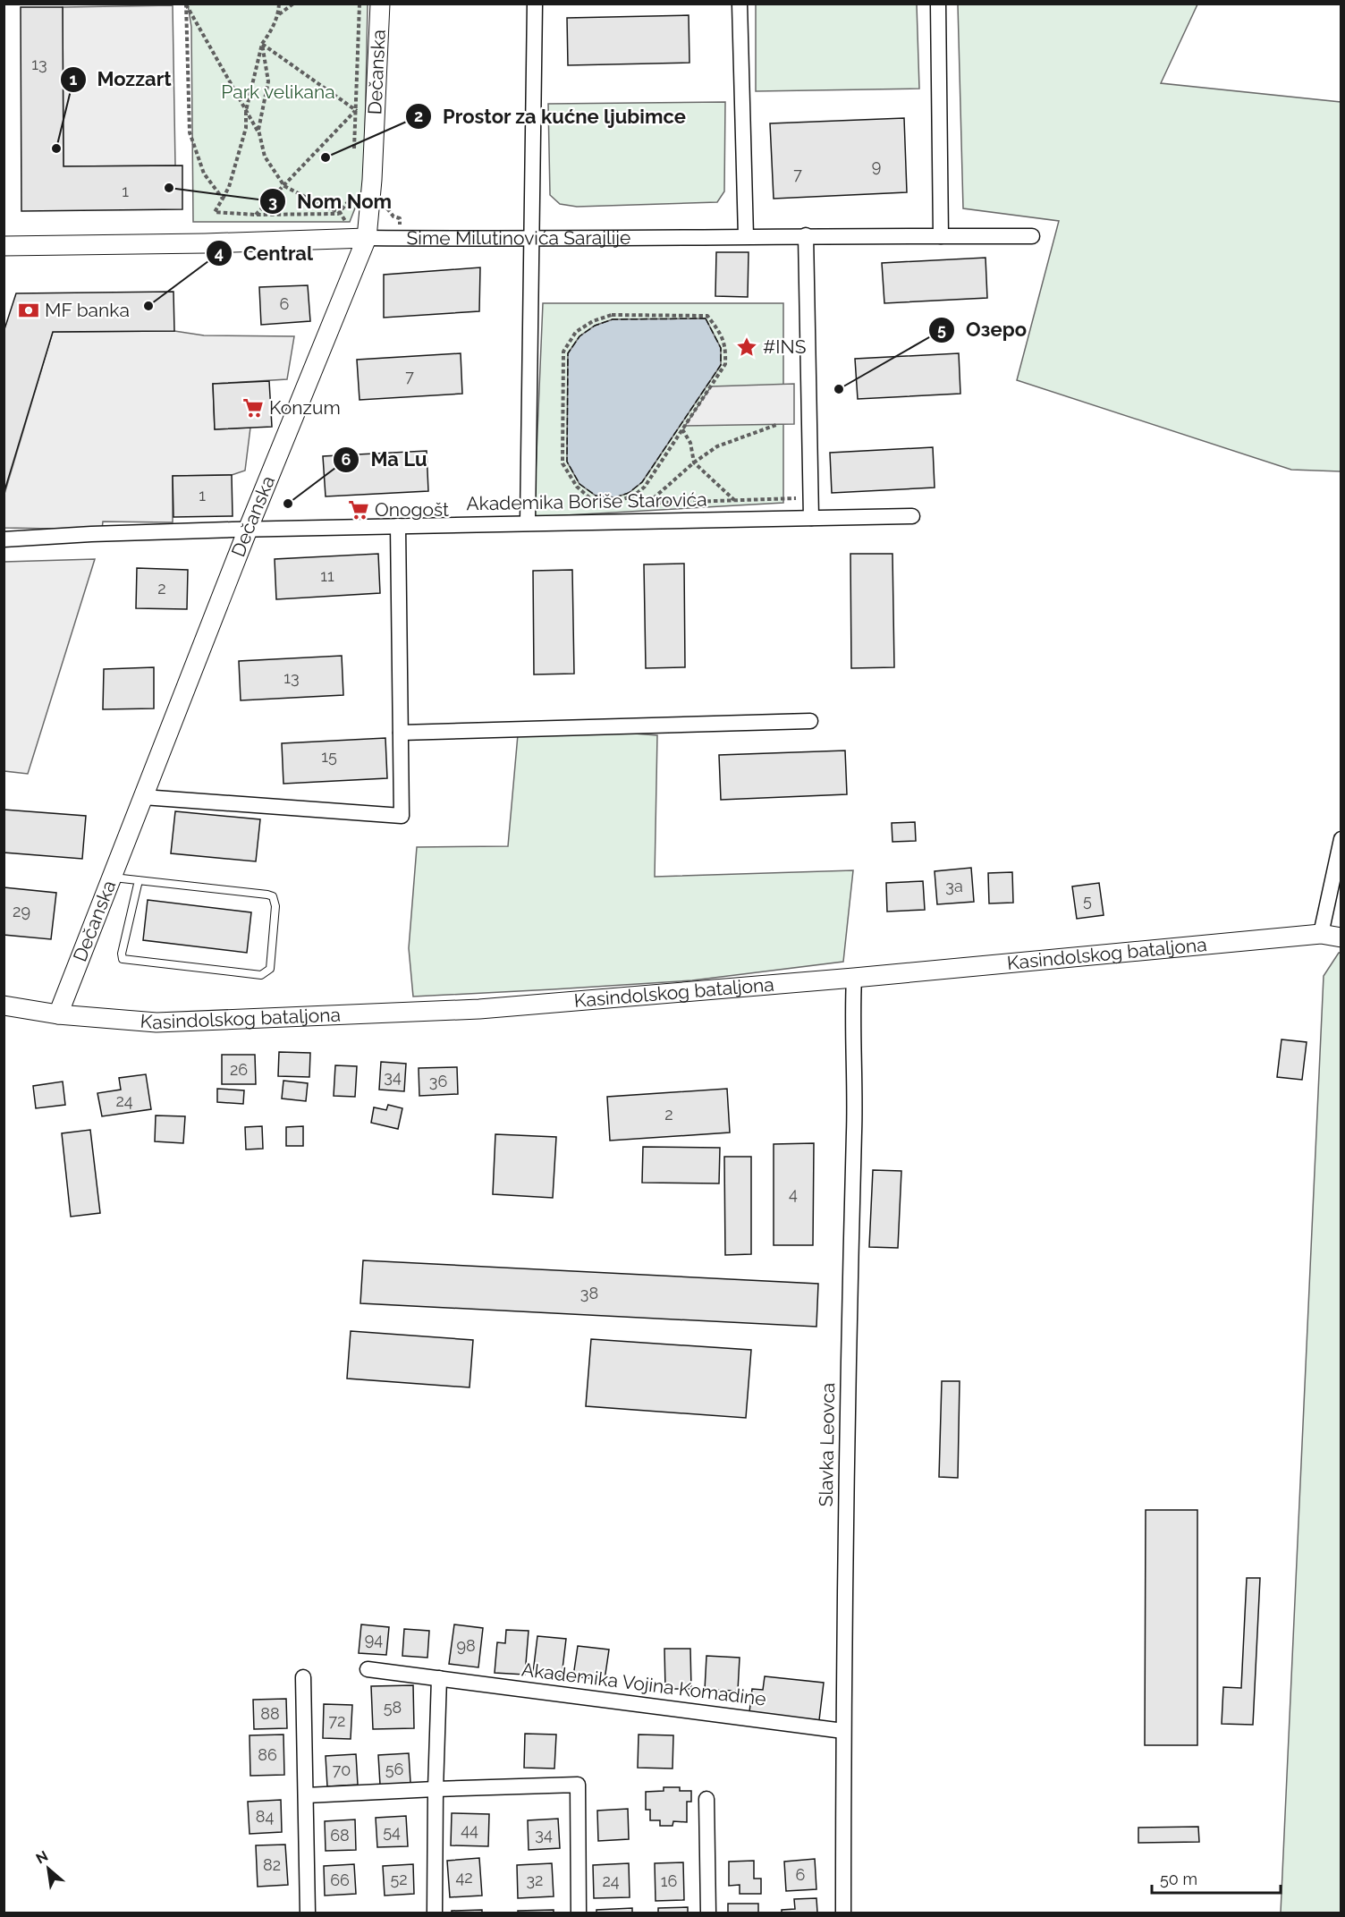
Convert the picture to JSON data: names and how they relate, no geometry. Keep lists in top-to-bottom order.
{
  "streets": {
    "street": [
      "Dečanska",
      "Sime Milutinovića Sarajlije",
      "Akademika Boriše Starovića",
      "Kasindolskog bataljona",
      "Slavka Leovca",
      "Akademika Vojina Komadine"
    ]
  },
  "crossings": [
    ["Dečanska", "Sime Milutinovića Sarajlije"],
    ["Dečanska", "Akademika Boriše Starovića"],
    ["Dečanska", "Kasindolskog bataljona"],
    ["Kasindolskog bataljona", "Slavka Leovca"],
    ["Slavka Leovca", "Akademika Vojina Komadine"]
  ],
  "parks": ["Park velikana"],
  "places": {
    "other": [
      "Mozzart",
      "Prostor za kućne ljubimce",
      "Nom Nom",
      "Central",
      "Озеро",
      "Ma Lu"
    ],
    "bank": ["MF banka"],
    "place": ["#INS"],
    "supermarket": ["Konzum", "Onogošt"]
  },
  "house_numbers": [
    "13",
    "9",
    "7",
    "1",
    "6",
    "7",
    "1",
    "11",
    "2",
    "13",
    "15",
    "3a",
    "5",
    "29",
    "26",
    "34",
    "36",
    "24",
    "2",
    "4",
    "38",
    "94",
    "98",
    "58",
    "88",
    "72",
    "86",
    "56",
    "70",
    "84",
    "44",
    "54",
    "34",
    "68",
    "82",
    "6",
    "42",
    "52",
    "66",
    "32",
    "24",
    "16"
  ],
  "scale_bar": "50 m",
  "north": "top left"
}
